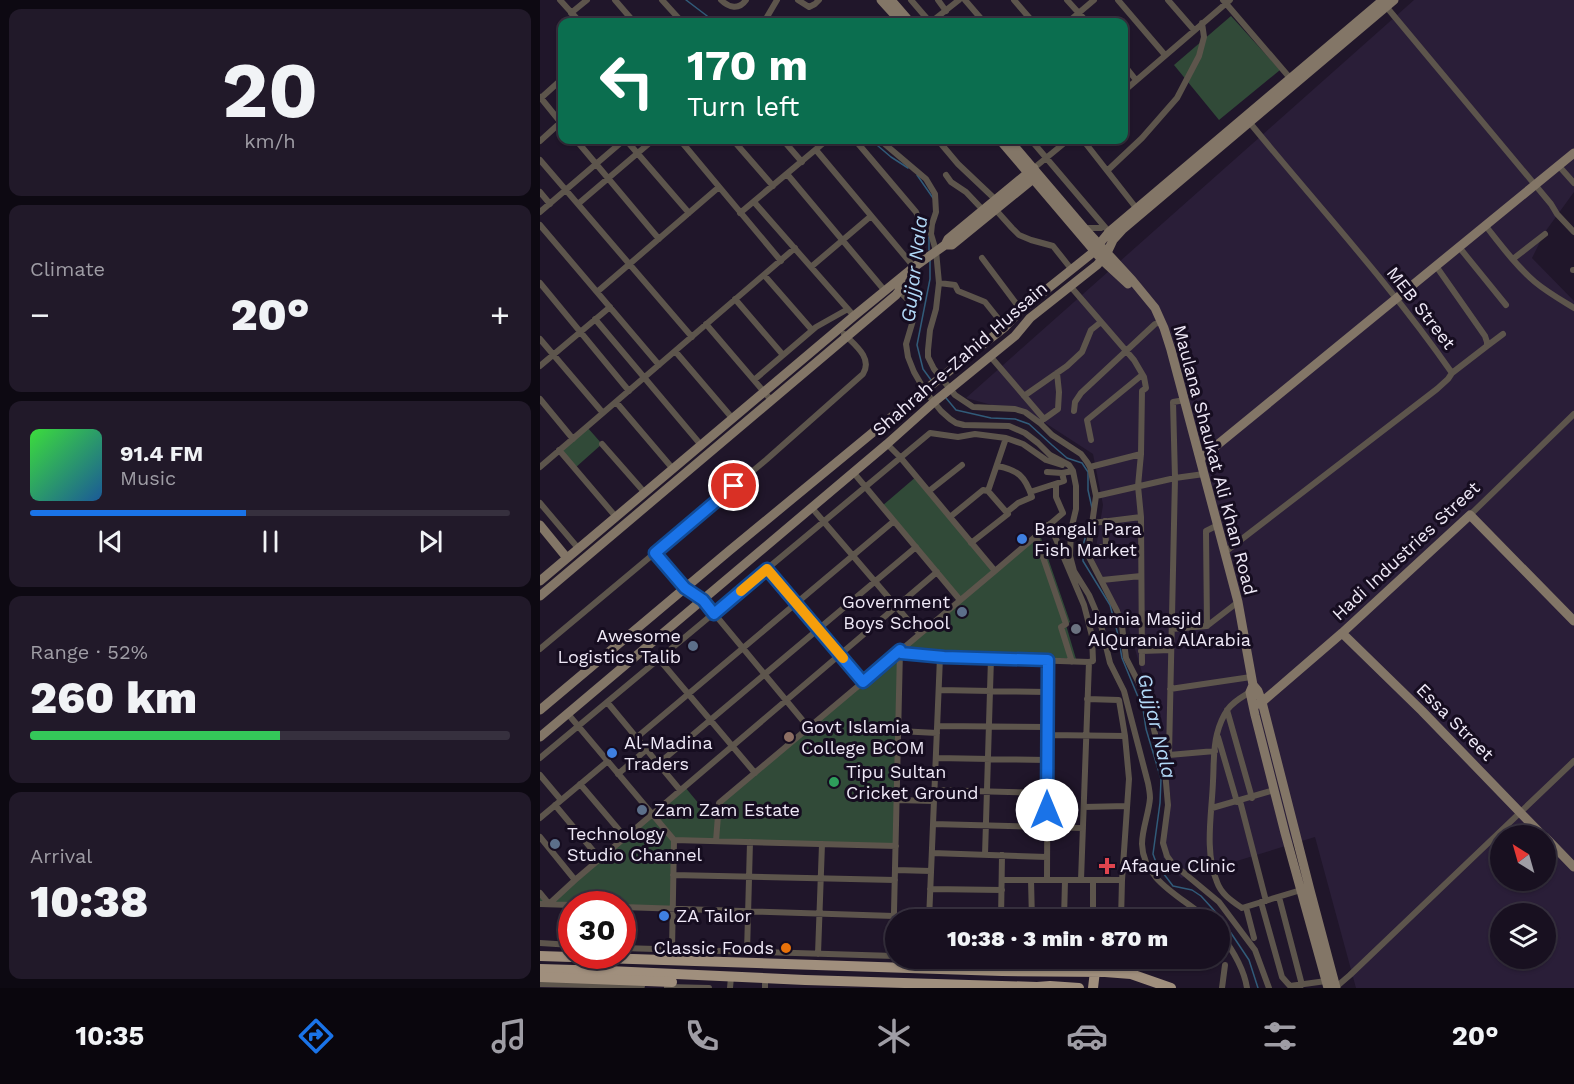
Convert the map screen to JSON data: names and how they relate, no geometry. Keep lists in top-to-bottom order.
{
  "streets": {
    "main road": [
      "Shahrah-e-Zahid Hussain",
      "Maulana Shaukat Ali Khan Road",
      "Hadi Industries Street",
      "Essa Street"
    ],
    "street": ["MEB Street"]
  },
  "crossings": [
    ["MEB Street", "Shahrah-e-Zahid Hussain"],
    ["MEB Street", "Maulana Shaukat Ali Khan Road"],
    ["Shahrah-e-Zahid Hussain", "Maulana Shaukat Ali Khan Road"],
    ["Maulana Shaukat Ali Khan Road", "Hadi Industries Street"],
    ["Hadi Industries Street", "Essa Street"]
  ],
  "water": ["Gujjar Nala"],
  "places": {
    "other": [
      "Bangali Para Fish Market",
      "Government Boys School",
      "Jamia Masjid AlQurania AlArabia",
      "Awesome Logistics Talib",
      "Govt Islamia College BCOM",
      "Al-Madina Traders",
      "Tipu Sultan Cricket Ground",
      "Zam Zam Estate",
      "Technology Studio Channel",
      "ZA Tailor",
      "Classic Foods"
    ],
    "health": ["Afaque Clinic"]
  },
  "north": "top left",
  "page": {
    "tile": [
      ["20", "km/h"],
      "Climate",
      ["Range · 52%", "260 km"],
      ["Arrival", "10:38"]
    ],
    "turn": ["170 m", "Turn left"],
    "heat": ["−", "20°", "+"],
    "song": ["91.4 FM", "Music"],
    "limit": "30",
    "trip": "10:38 · 3 min · 870 m",
    "tabs": ["10:35", "20°"]
  }
}
